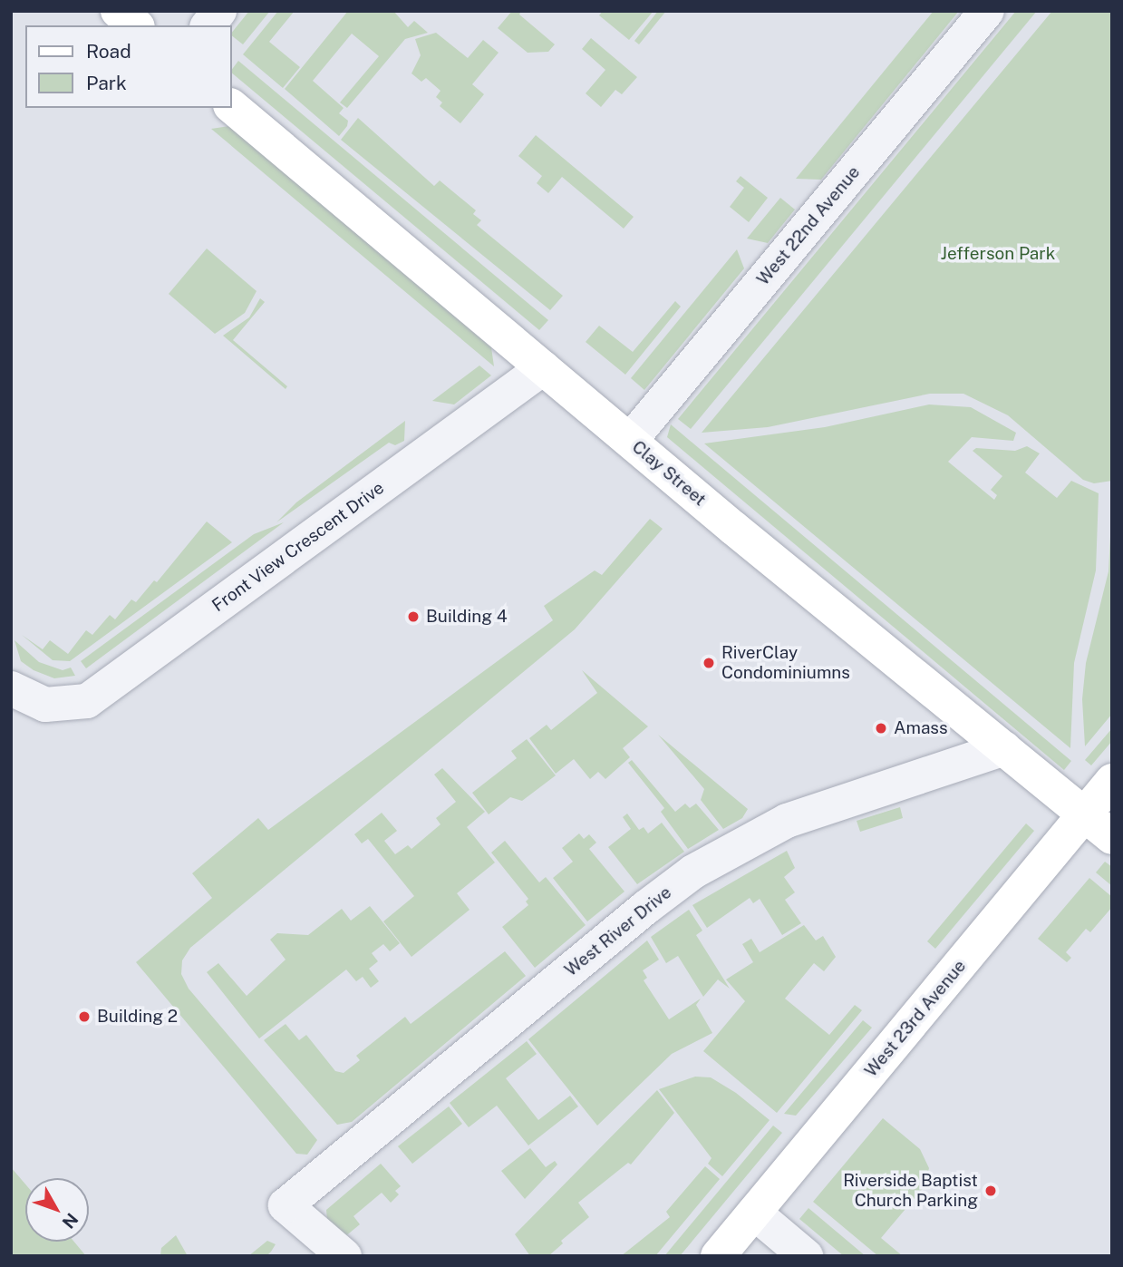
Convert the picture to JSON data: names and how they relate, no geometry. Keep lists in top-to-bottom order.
{
  "streets": {
    "street": [
      "West 22nd Avenue",
      "Clay Street",
      "Front View Crescent Drive",
      "West River Drive",
      "West 23rd Avenue"
    ]
  },
  "crossings": [
    ["West 22nd Avenue", "Clay Street"],
    ["Clay Street", "Front View Crescent Drive"],
    ["Clay Street", "West River Drive"],
    ["Clay Street", "West 23rd Avenue"]
  ],
  "parks": ["Jefferson Park"],
  "places": [
    "Building 4",
    "RiverClay Condominiumns",
    "Amass",
    "Building 2",
    "Riverside Baptist Church Parking"
  ],
  "legend": ["Road", "Park"],
  "north": "bottom right"
}
